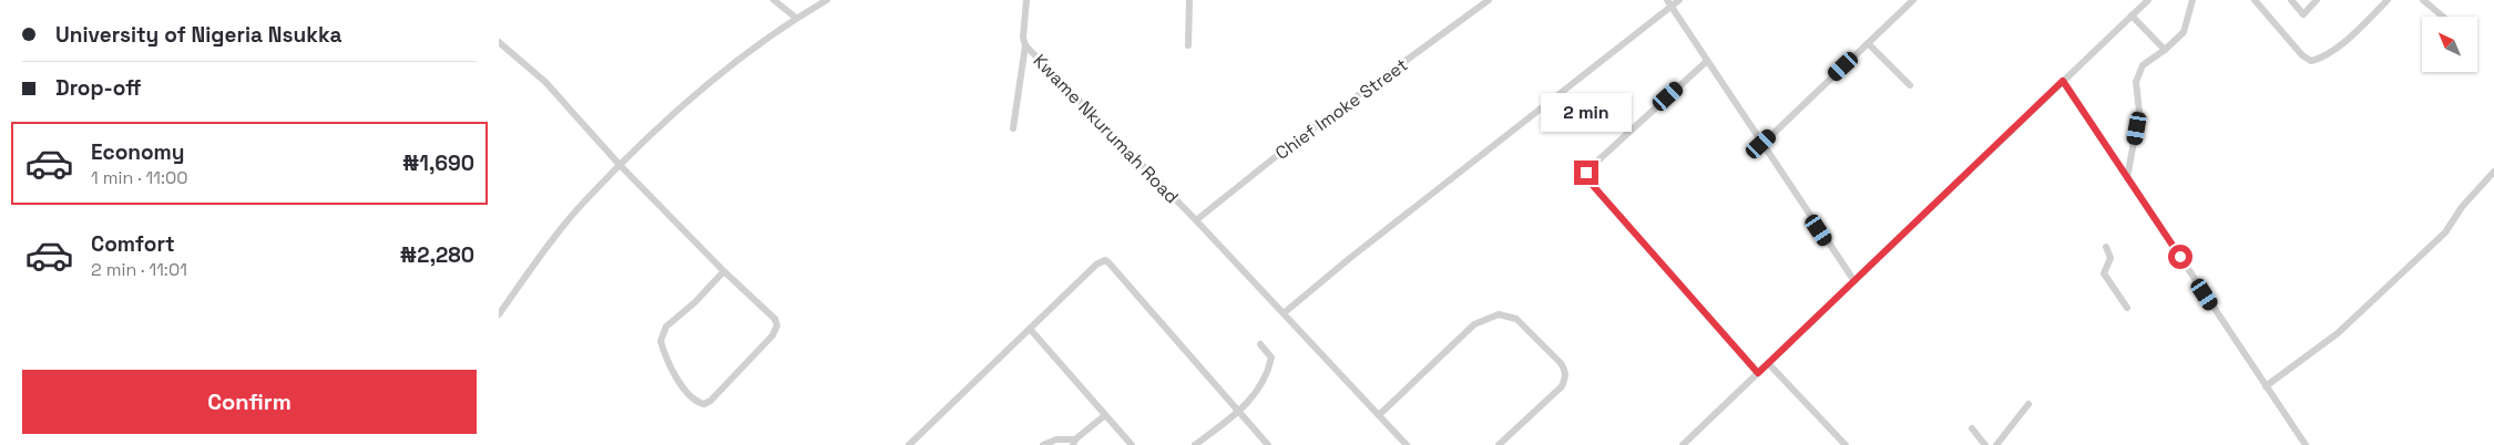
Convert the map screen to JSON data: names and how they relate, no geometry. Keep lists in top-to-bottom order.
{
  "streets": {
    "street": ["Chief Imoke Street", "Kwame Nkurumah Road"]
  },
  "crossings": [
    ["Chief Imoke Street", "Kwame Nkurumah Road"]
  ],
  "north": "top left",
  "page": {
    "banner": ["University of Nigeria Nsukka", "Drop-off"],
    "bubble": "2 min",
    "list": [
      {
        "name": "Economy",
        "note": "1 min · 11:00",
        "value": "₦1,690"
      },
      {
        "name": "Comfort",
        "note": "2 min · 11:01",
        "value": "₦2,280"
      }
    ],
    "buttons": "Confirm"
  }
}
